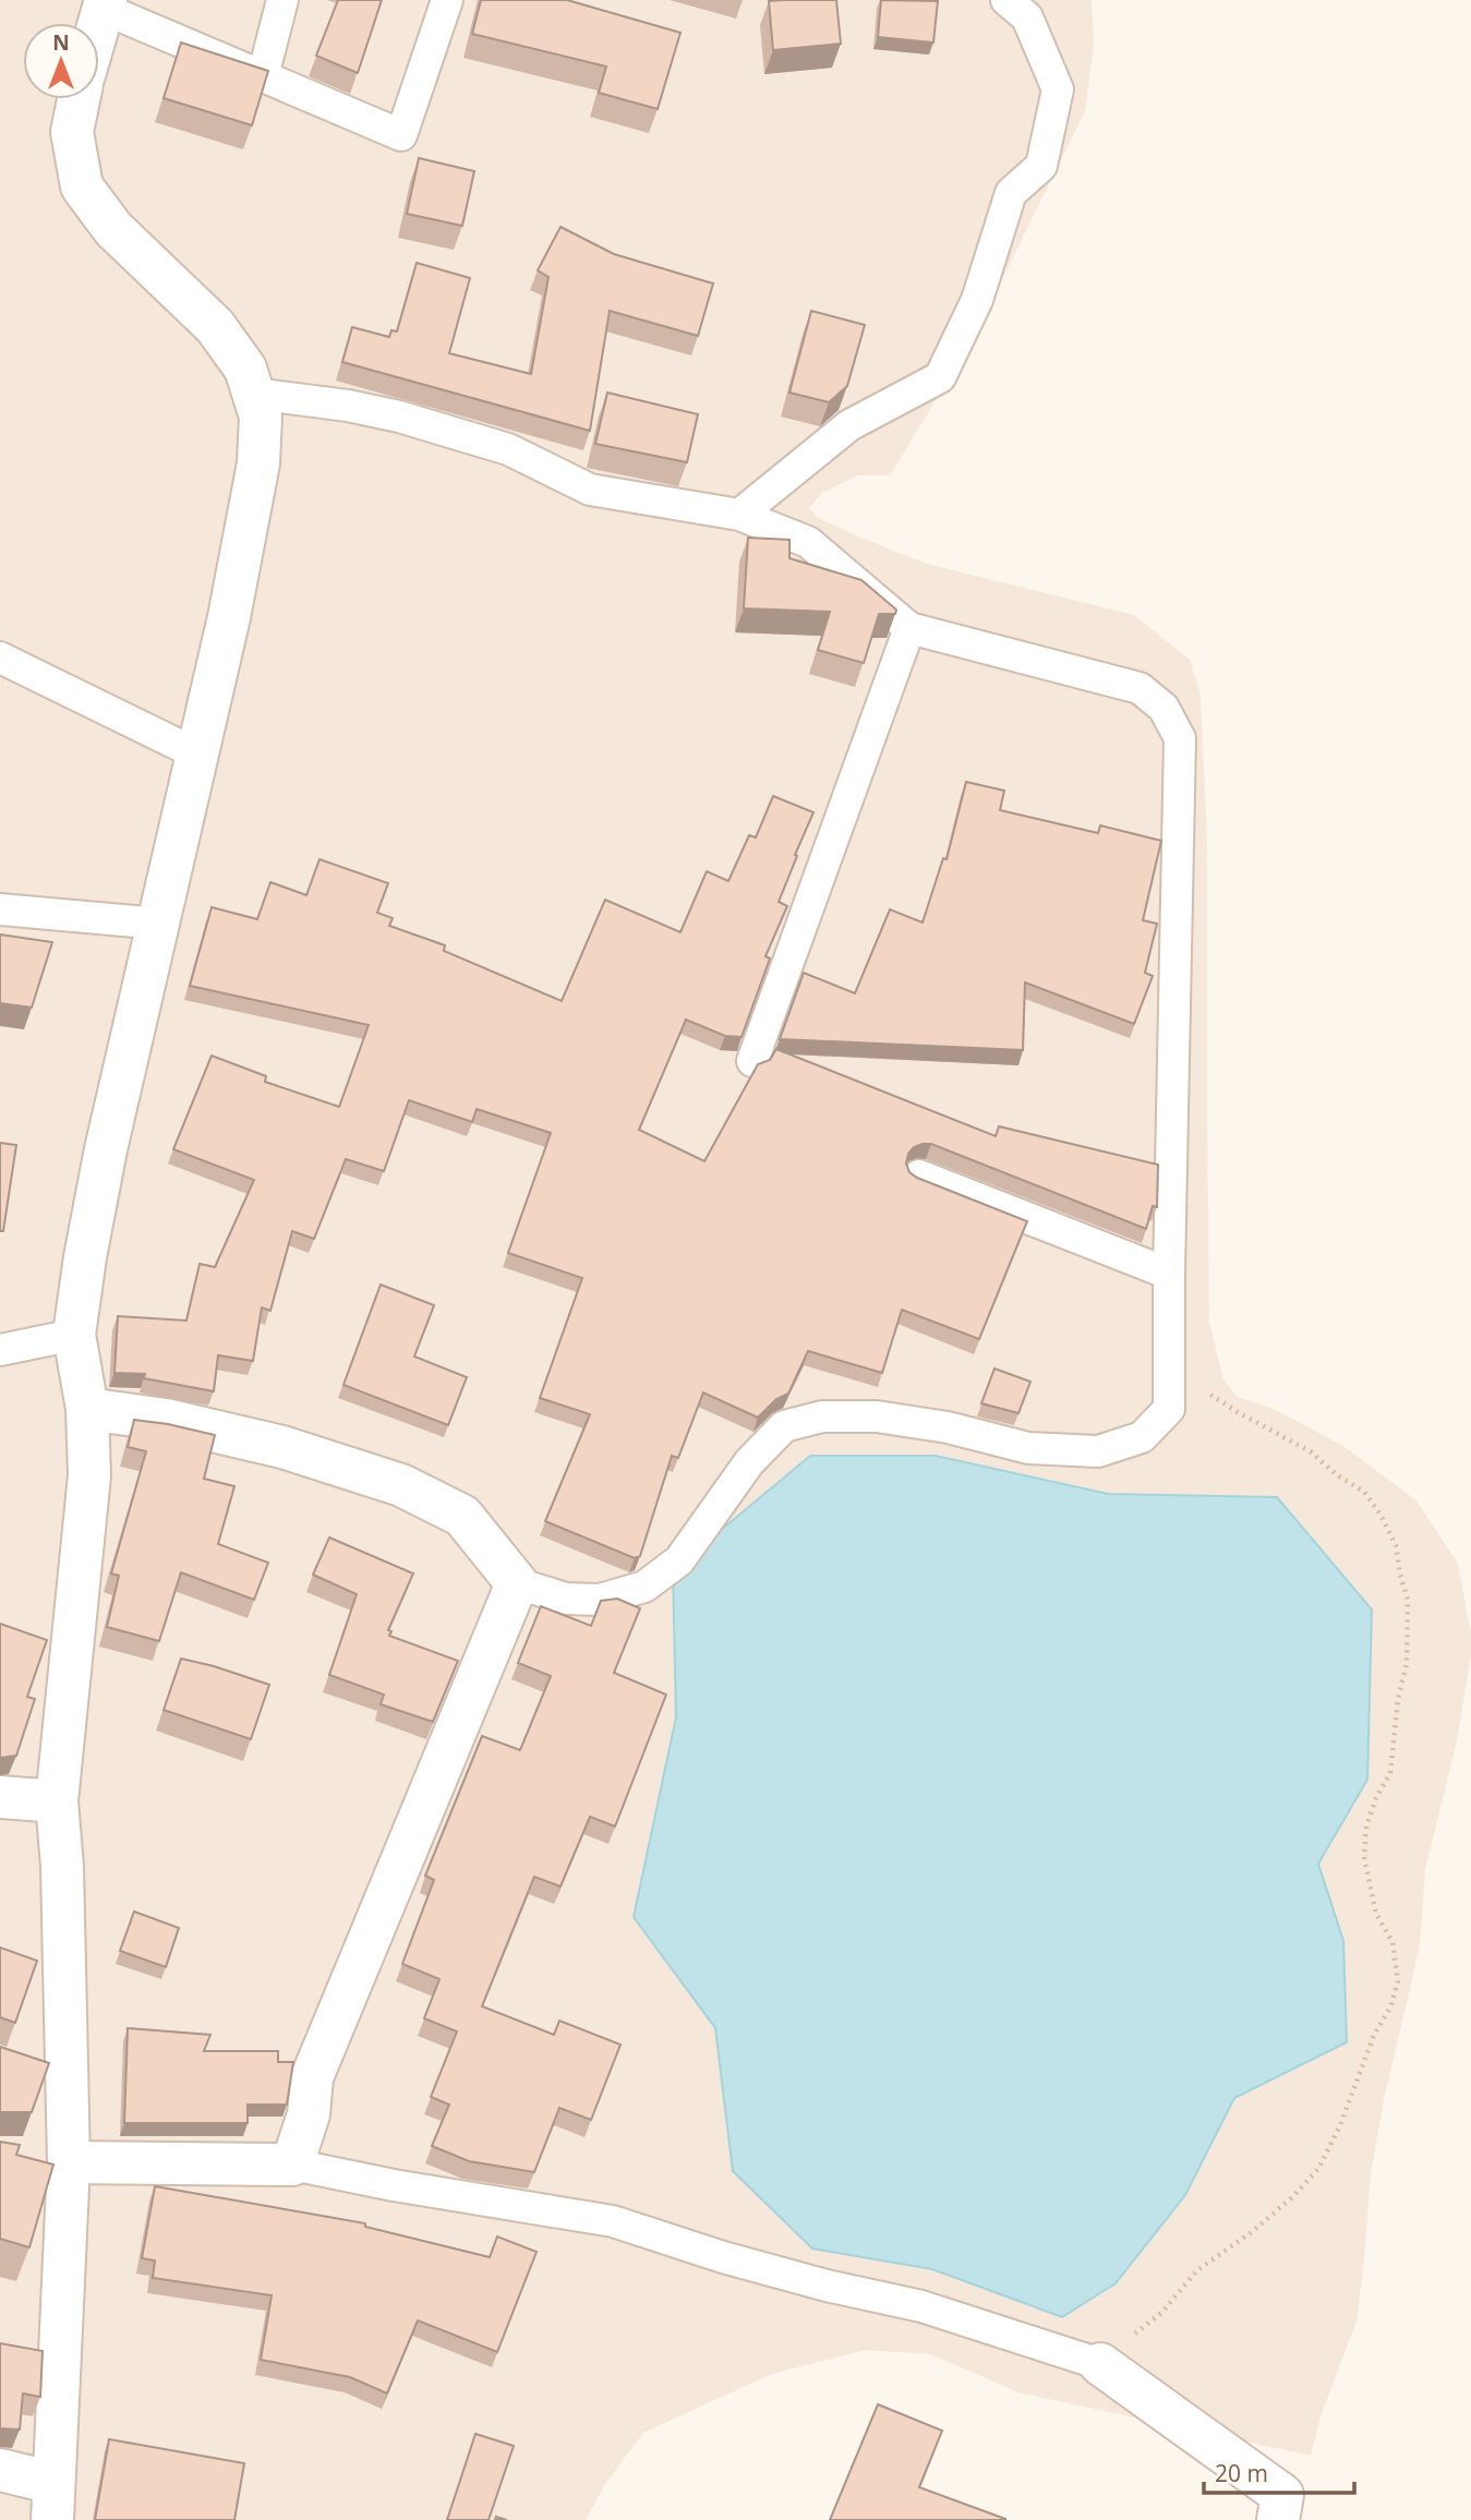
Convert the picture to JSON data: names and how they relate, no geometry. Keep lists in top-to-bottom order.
{
  "scale_bar": "20 m",
  "north": "top"
}
